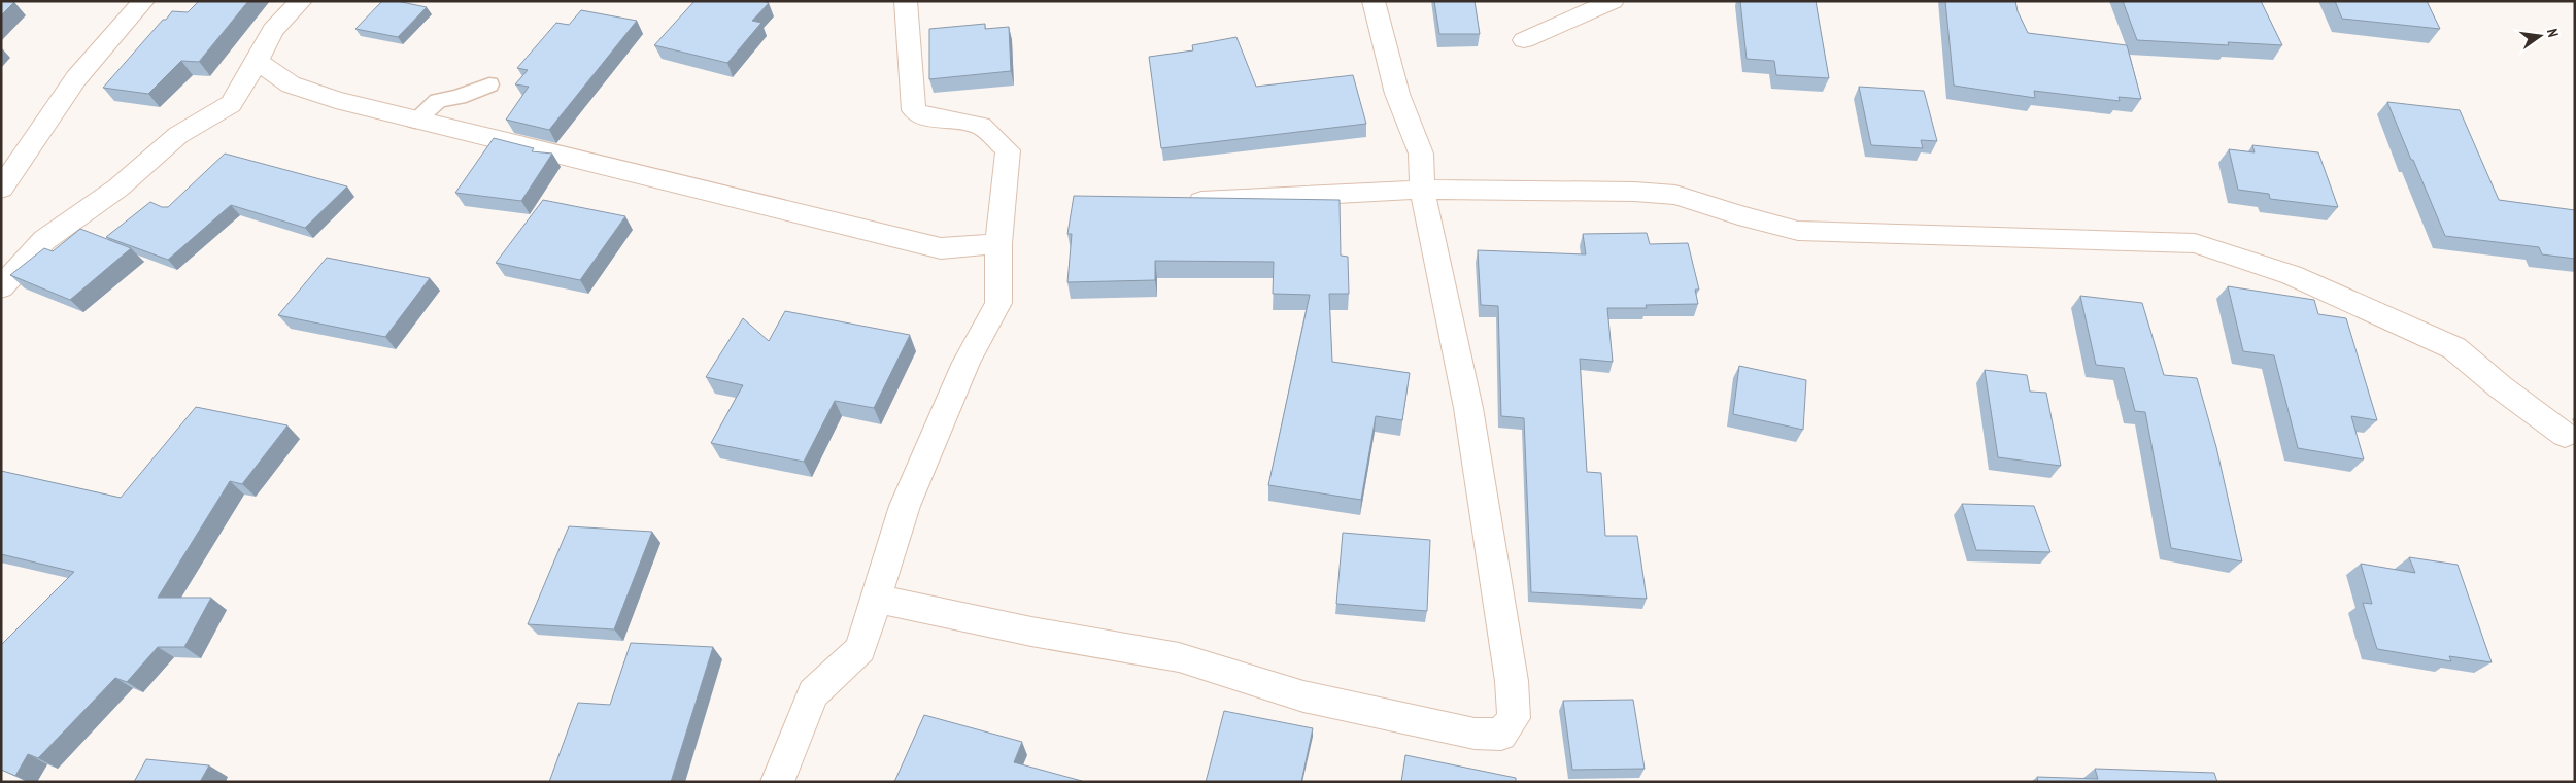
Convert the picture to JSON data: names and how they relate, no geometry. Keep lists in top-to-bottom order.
{
  "north": "right"
}
